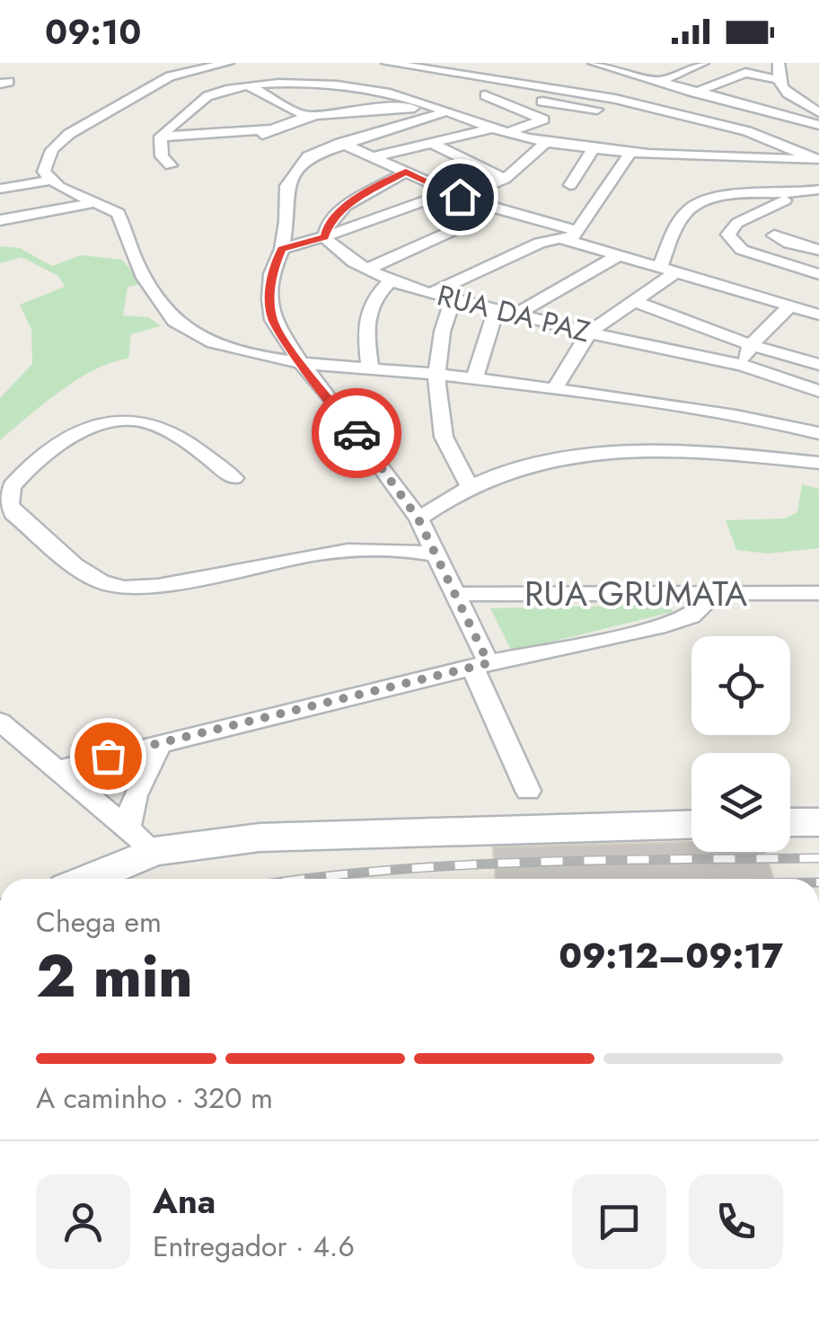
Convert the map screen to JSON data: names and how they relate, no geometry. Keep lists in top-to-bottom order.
{
  "streets": {
    "street": ["RUA DA PAZ", "RUA GRUMATA"]
  },
  "page": {
    "status": "09:10",
    "heading": ["2 min", "Chega em", "09:12–09:17"],
    "panel": ["Ana", "Entregador · 4.6"],
    "bar": "A caminho · 320 m"
  }
}
